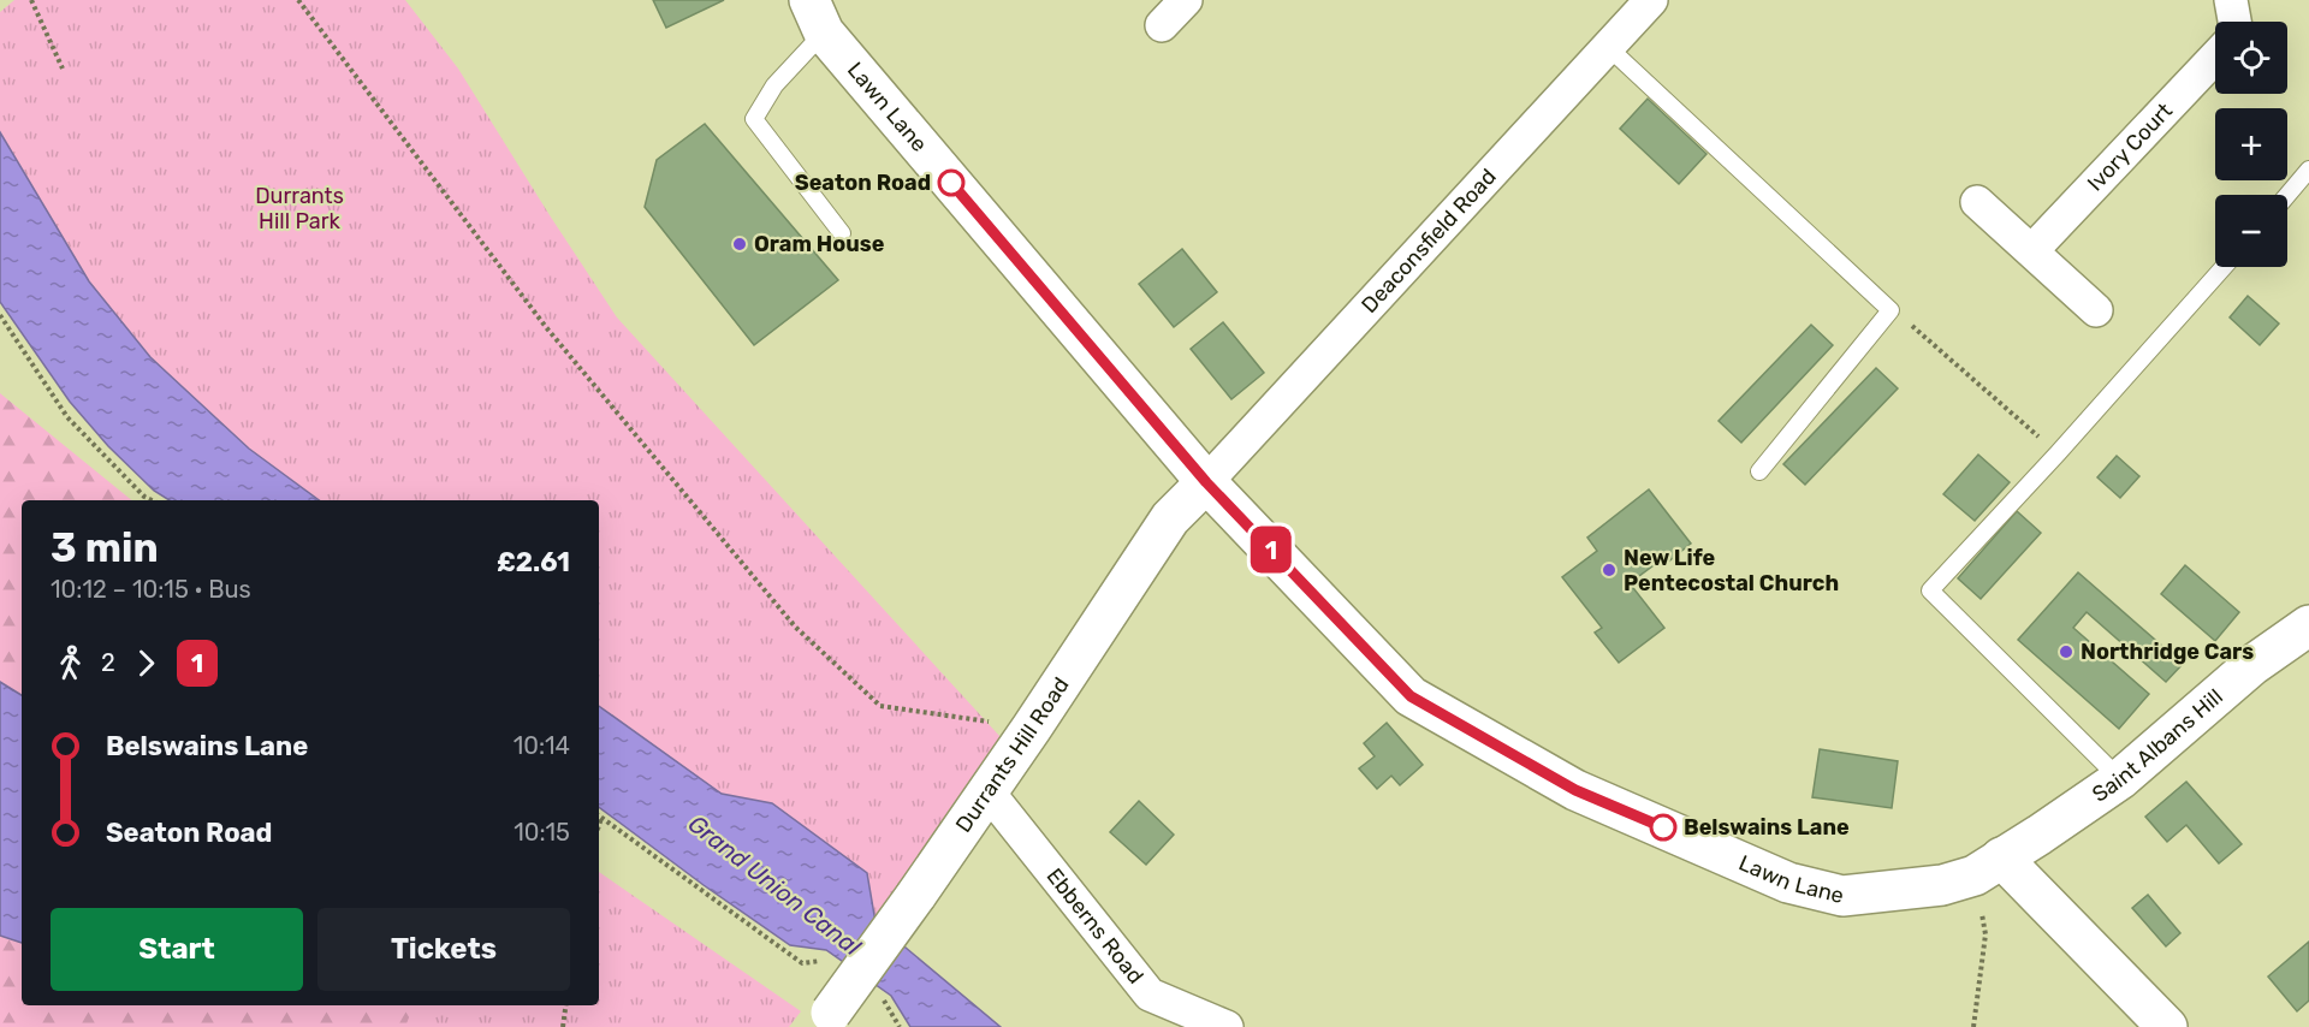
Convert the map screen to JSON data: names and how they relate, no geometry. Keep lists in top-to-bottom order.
{
  "streets": {
    "street": [
      "Lawn Lane",
      "Ivory Court",
      "Deaconsfield Road",
      "Saint Albans Hill",
      "Durrants Hill Road",
      "Ebberns Road"
    ]
  },
  "crossings": [
    ["Lawn Lane", "Deaconsfield Road"],
    ["Lawn Lane", "Saint Albans Hill"],
    ["Lawn Lane", "Durrants Hill Road"],
    ["Deaconsfield Road", "Durrants Hill Road"],
    ["Durrants Hill Road", "Ebberns Road"]
  ],
  "water": ["Grand Union Canal"],
  "parks": ["Durrants Hill Park"],
  "places": [
    "Seaton Road",
    "Oram House",
    "New Life Pentecostal Church",
    "Northridge Cars",
    "Belswains Lane"
  ],
  "lines": ["bus line 1"],
  "page": {
    "on_map": "1",
    "map_buttons": ["+", "−"],
    "heading": ["3 min", "10:12 – 10:15 · Bus", "£2.61"],
    "legs": ["2", "1"],
    "list": [
      {
        "name": "Belswains Lane",
        "value": "10:14"
      },
      {
        "name": "Seaton Road",
        "value": "10:15"
      }
    ],
    "buttons": ["Start", "Tickets"]
  }
}
